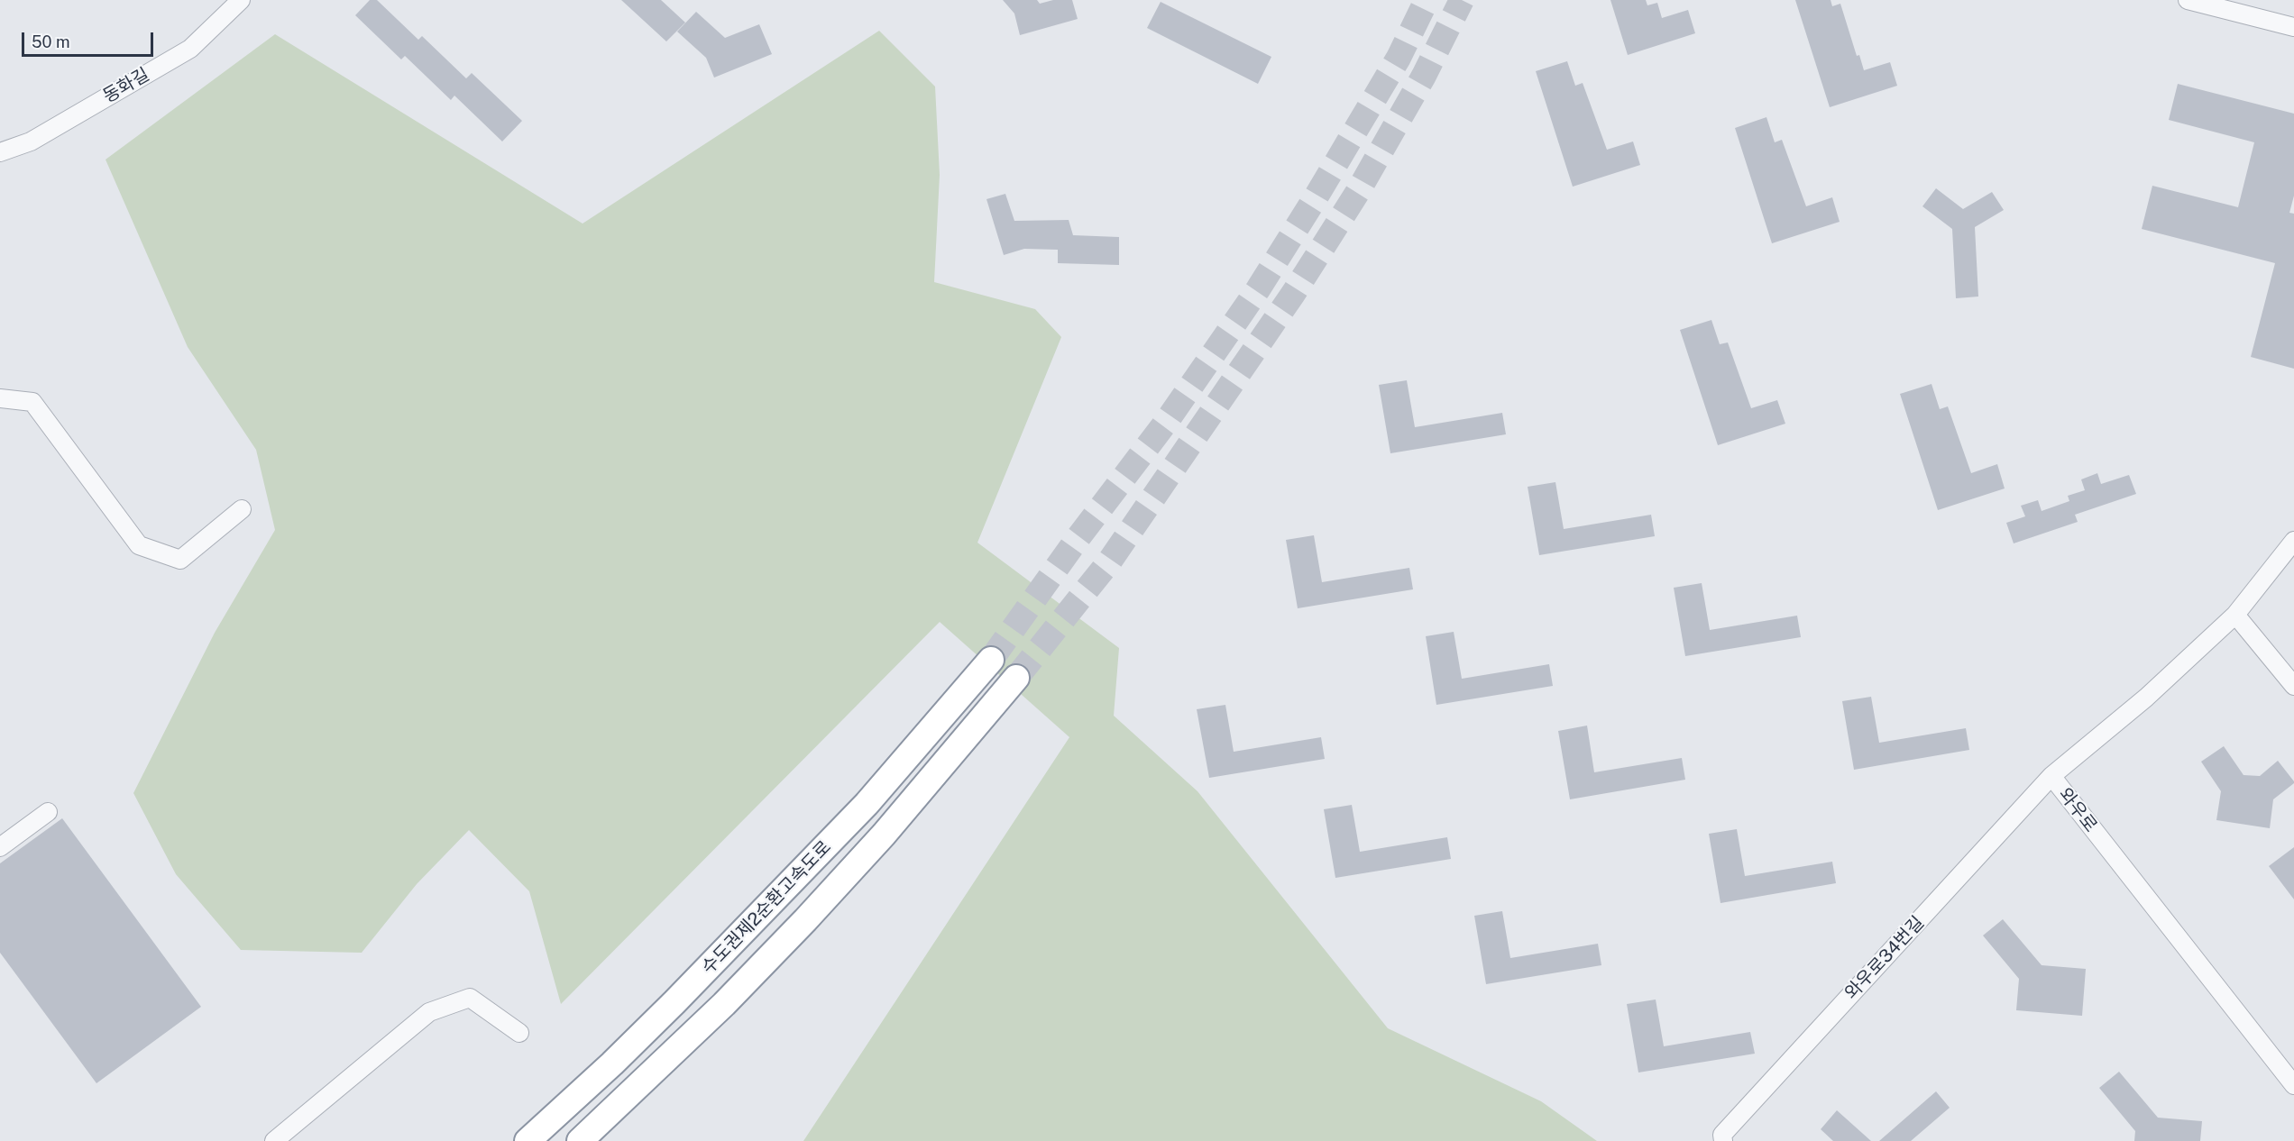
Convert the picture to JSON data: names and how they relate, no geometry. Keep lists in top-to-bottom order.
{
  "streets": {
    "highway": ["수도권제2순환고속도로"],
    "street": ["동화길", "와우로", "와우로34번길"]
  },
  "crossings": [
    ["와우로", "와우로34번길"]
  ],
  "scale_bar": "50 m"
}
